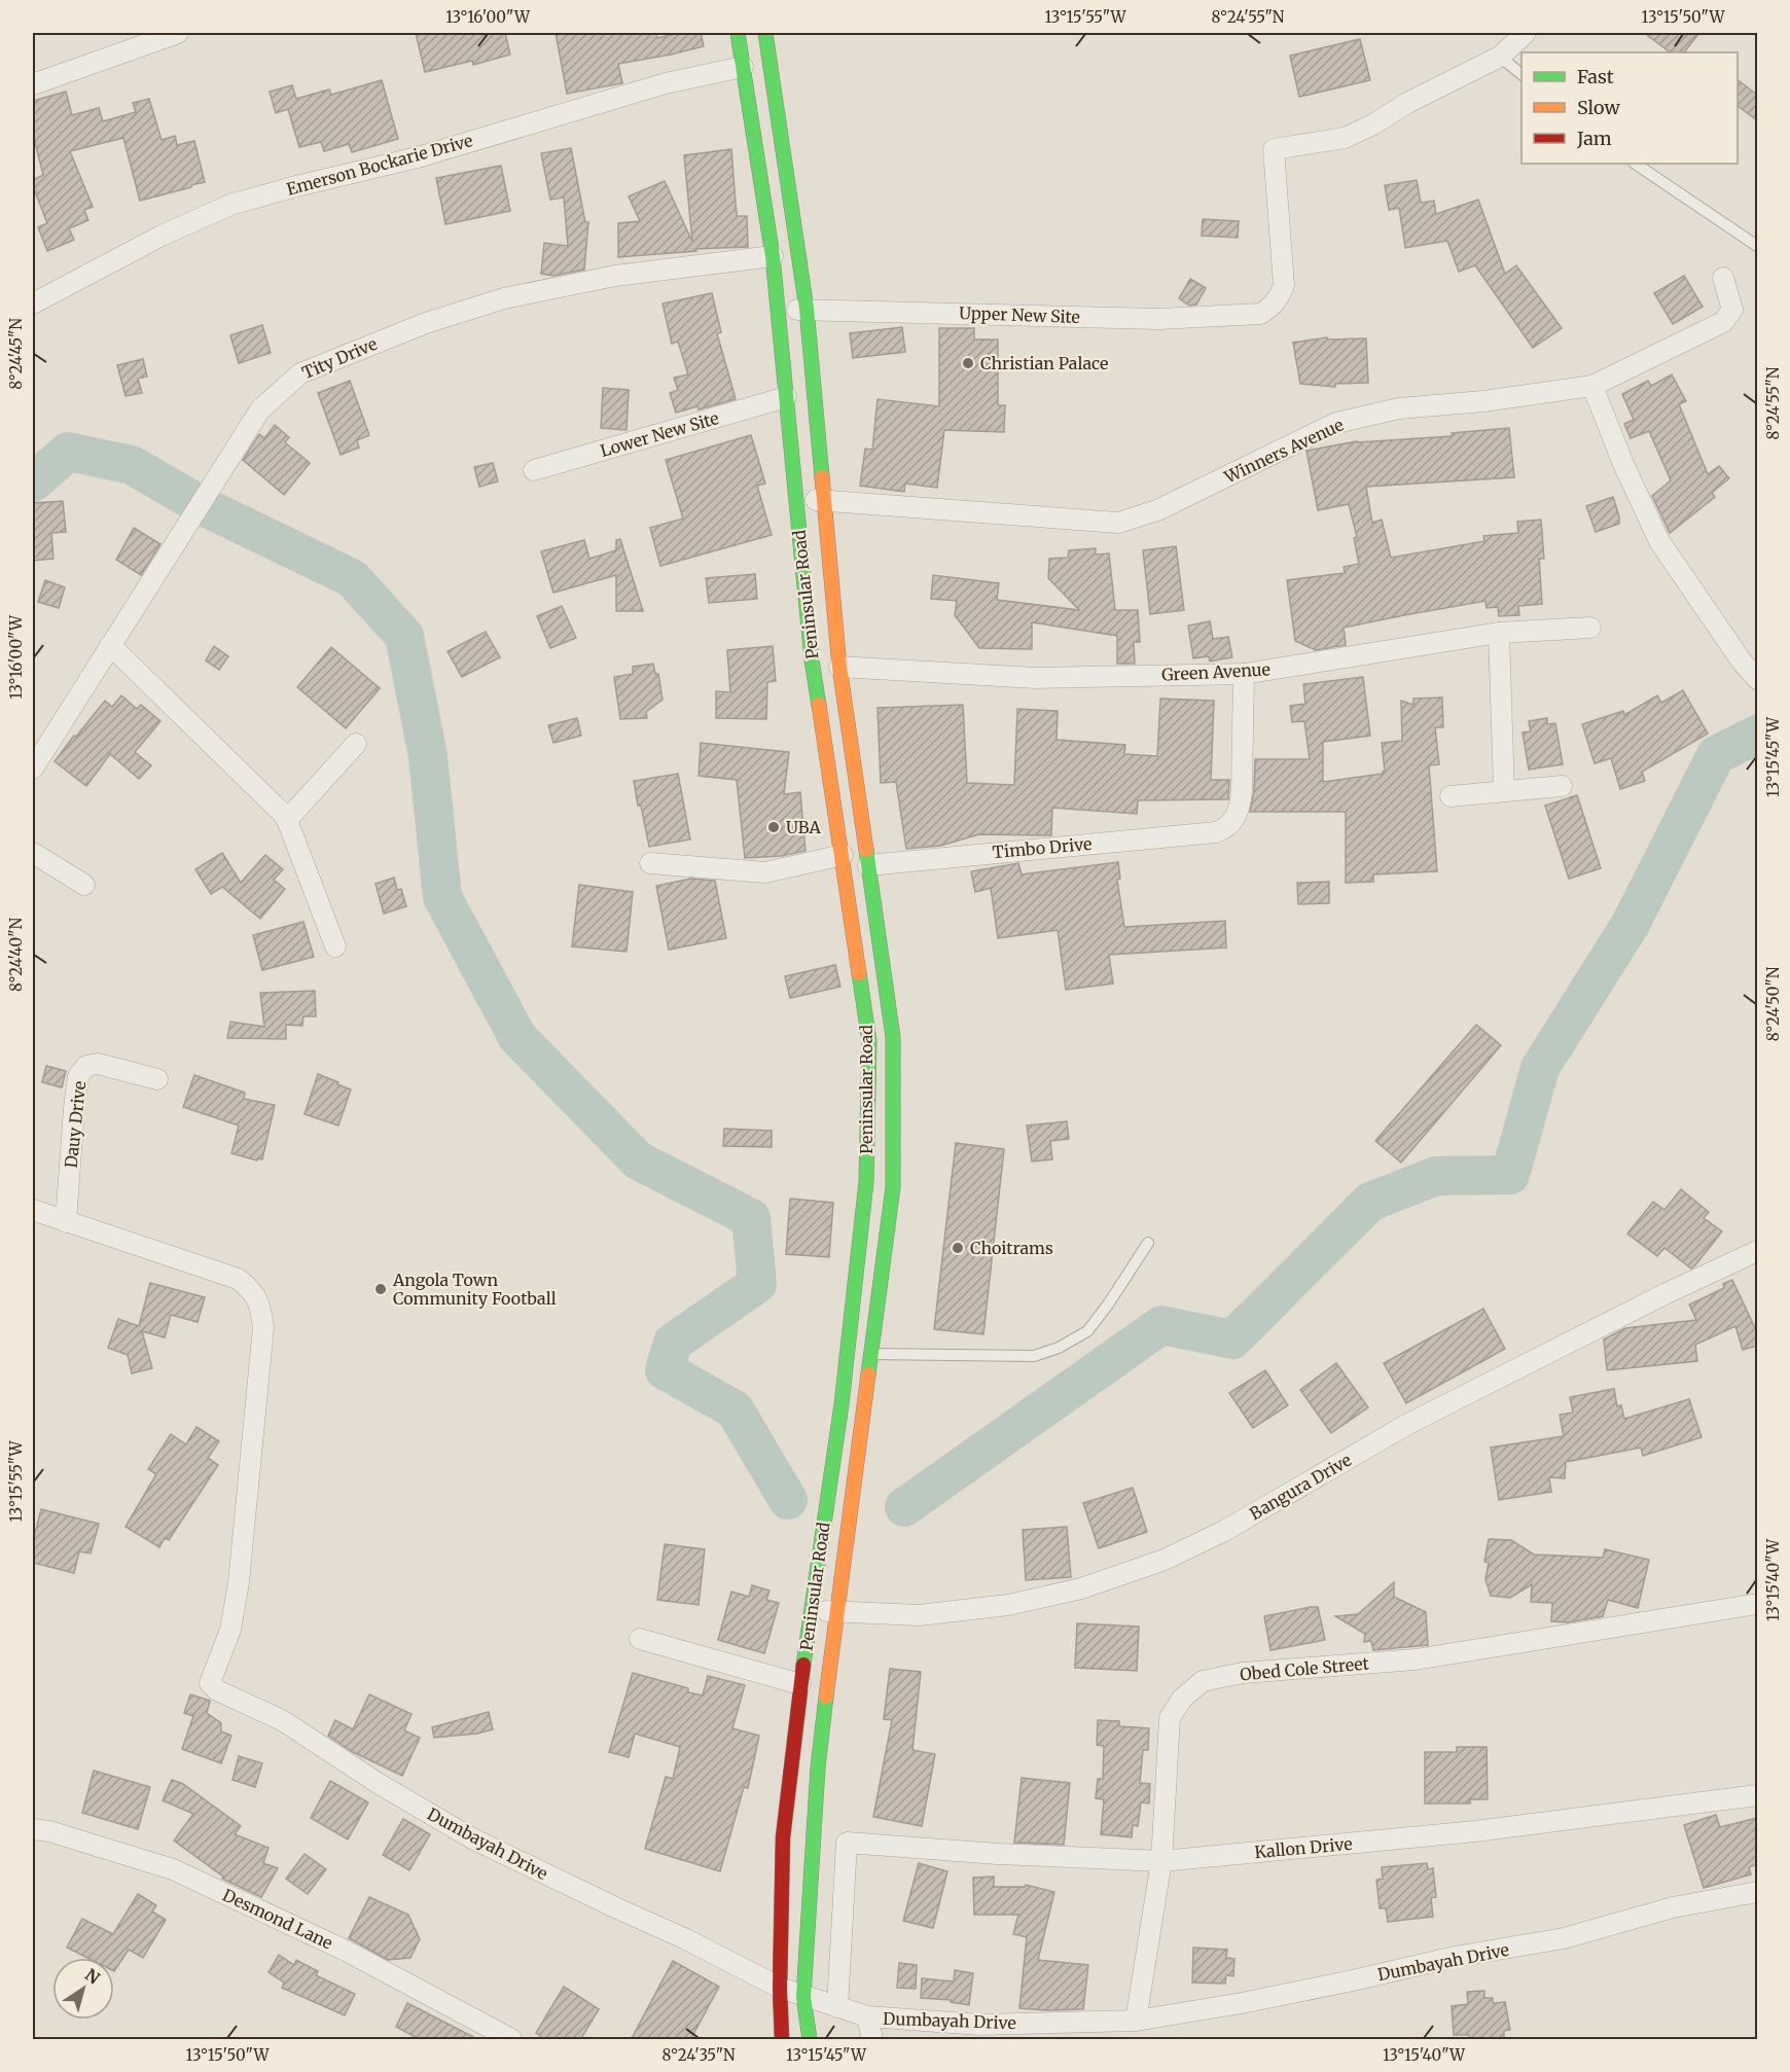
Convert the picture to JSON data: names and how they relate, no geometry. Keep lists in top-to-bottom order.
{
  "streets": {
    "main road": ["Peninsular Road"],
    "street": [
      "Emerson Bockarie Drive",
      "Upper New Site",
      "Tity Drive",
      "Lower New Site",
      "Winners Avenue",
      "Green Avenue",
      "Timbo Drive",
      "Dauy Drive",
      "Bangura Drive",
      "Obed Cole Street",
      "Dumbayah Drive",
      "Kallon Drive",
      "Desmond Lane"
    ]
  },
  "crossings": [
    ["Emerson Bockarie Drive", "Peninsular Road"],
    ["Upper New Site", "Peninsular Road"],
    ["Tity Drive", "Peninsular Road"],
    ["Lower New Site", "Peninsular Road"],
    ["Winners Avenue", "Peninsular Road"],
    ["Peninsular Road", "Green Avenue"],
    ["Peninsular Road", "Timbo Drive"],
    ["Peninsular Road", "Bangura Drive"],
    ["Peninsular Road", "Dumbayah Drive"],
    ["Green Avenue", "Timbo Drive"],
    ["Dauy Drive", "Dumbayah Drive"],
    ["Obed Cole Street", "Dumbayah Drive"],
    ["Obed Cole Street", "Kallon Drive"],
    ["Dumbayah Drive", "Kallon Drive"]
  ],
  "places": [
    "Christian Palace",
    "UBA",
    "Choitrams",
    "Angola Town Community Football"
  ],
  "legend": ["Fast", "Slow", "Jam"],
  "north": "top right",
  "coordinates": [
    "13°16'00\"W",
    "13°15'55\"W",
    "8°24'55\"N",
    "13°15'50\"W",
    "8°24'45\"N",
    "13°15'45\"W",
    "8°24'40\"N",
    "8°24'50\"N",
    "13°15'40\"W",
    "8°24'35\"N"
  ]
}
